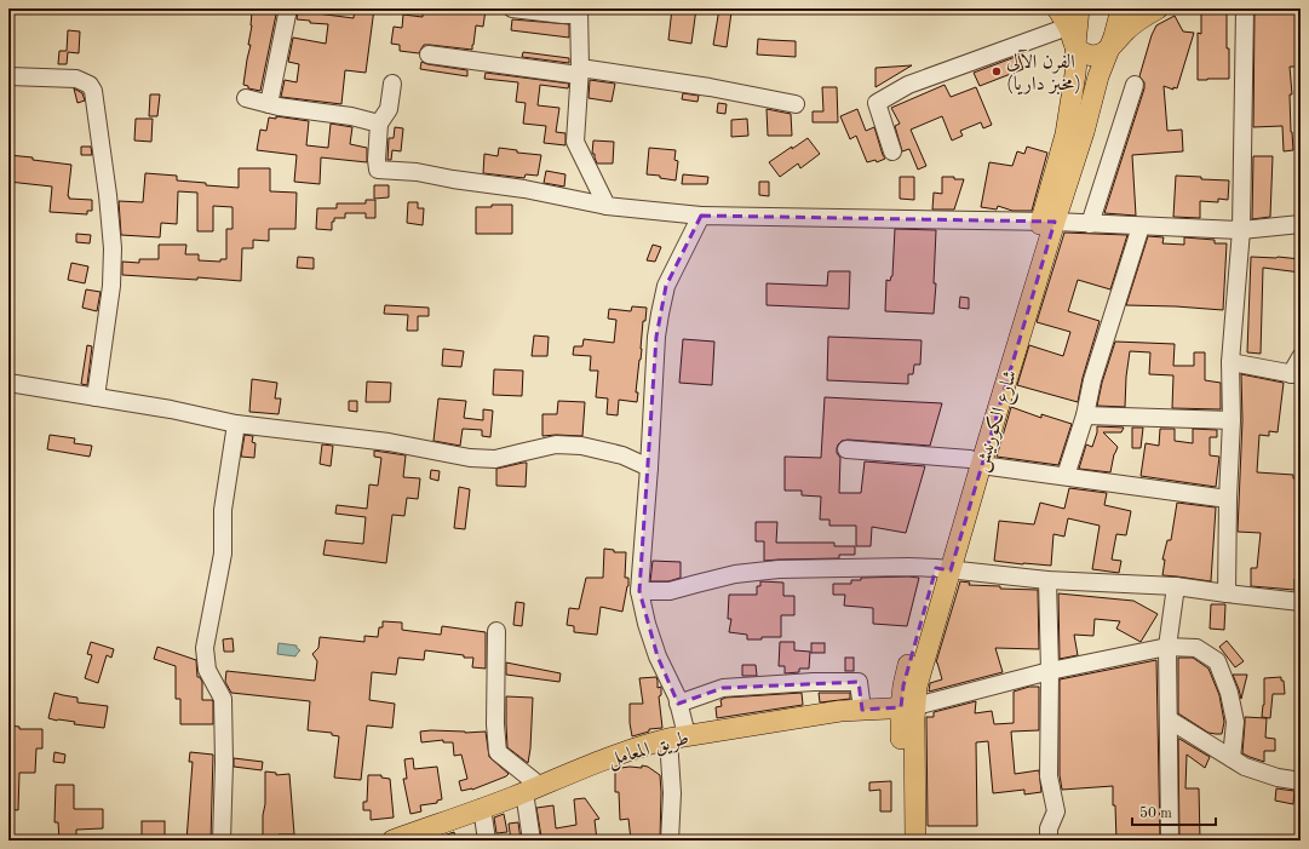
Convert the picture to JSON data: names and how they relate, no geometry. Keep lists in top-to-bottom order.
{
  "streets": {
    "main road": ["شارع الكورنيش", "طريق المعامل"]
  },
  "crossings": [
    ["شارع الكورنيش", "طريق المعامل"]
  ],
  "places": ["الفرن الآلي (مخبز داريا)"],
  "scale_bar": "50 m"
}
